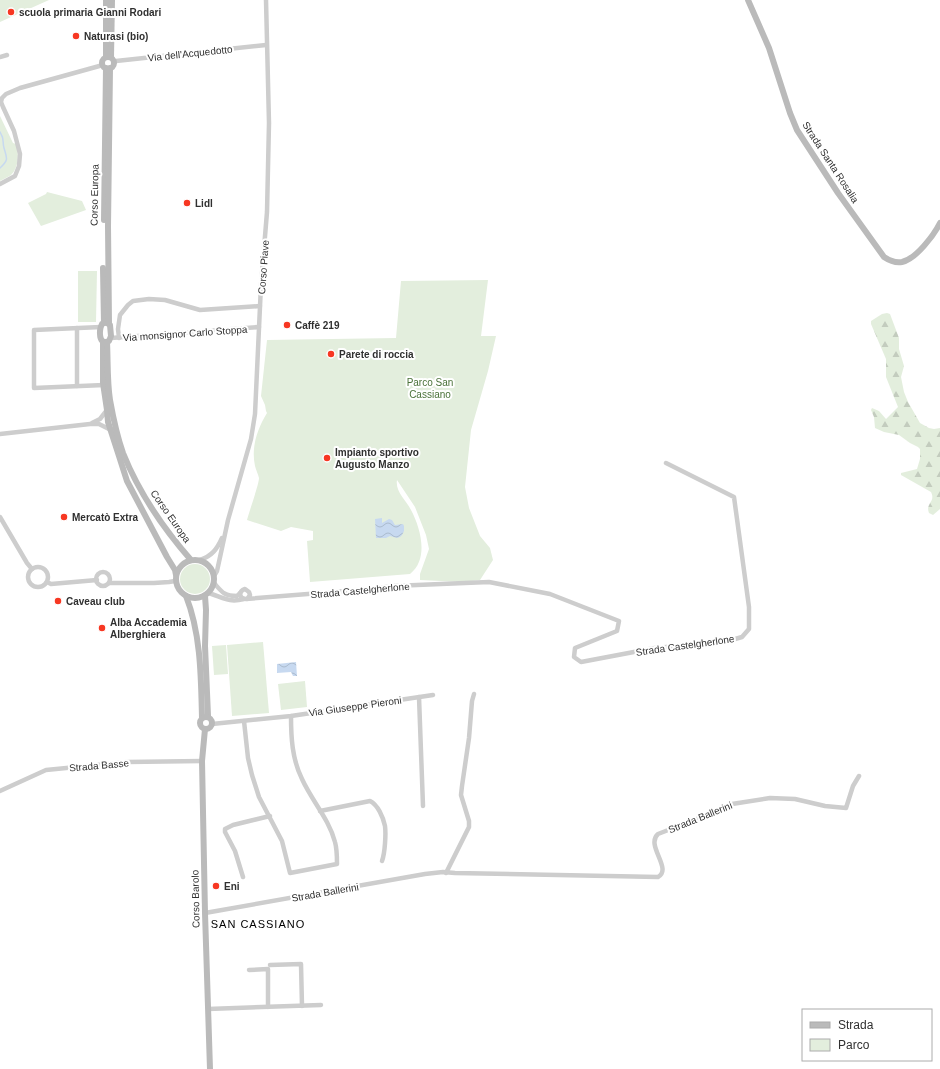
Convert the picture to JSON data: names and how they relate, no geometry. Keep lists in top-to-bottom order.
{
  "streets": {
    "main road": ["Strada Santa Rosalia", "Corso Europa", "Corso Barolo"],
    "street": [
      "Via dell'Acquedotto",
      "Corso Piave",
      "Via monsignor Carlo Stoppa",
      "Strada Castelgherlone",
      "Via Giuseppe Pieroni",
      "Strada Basse",
      "Strada Ballerini"
    ]
  },
  "crossings": [
    ["Via dell'Acquedotto", "Corso Europa"],
    ["Via dell'Acquedotto", "Corso Piave"],
    ["Corso Europa", "Via monsignor Carlo Stoppa"],
    ["Corso Piave", "Via monsignor Carlo Stoppa"],
    ["Via Giuseppe Pieroni", "Corso Barolo"],
    ["Strada Basse", "Corso Barolo"],
    ["Strada Ballerini", "Corso Barolo"]
  ],
  "districts": ["SAN CASSIANO"],
  "parks": ["Parco San Cassiano"],
  "places": [
    "scuola primaria Gianni Rodari",
    "Naturasi (bio)",
    "Lidl",
    "Caffè 219",
    "Parete di roccia",
    "Impianto sportivo Augusto Manzo",
    "Mercatò Extra",
    "Caveau club",
    "Alba Accademia Alberghiera",
    "Eni"
  ],
  "legend": ["Strada", "Parco"]
}
